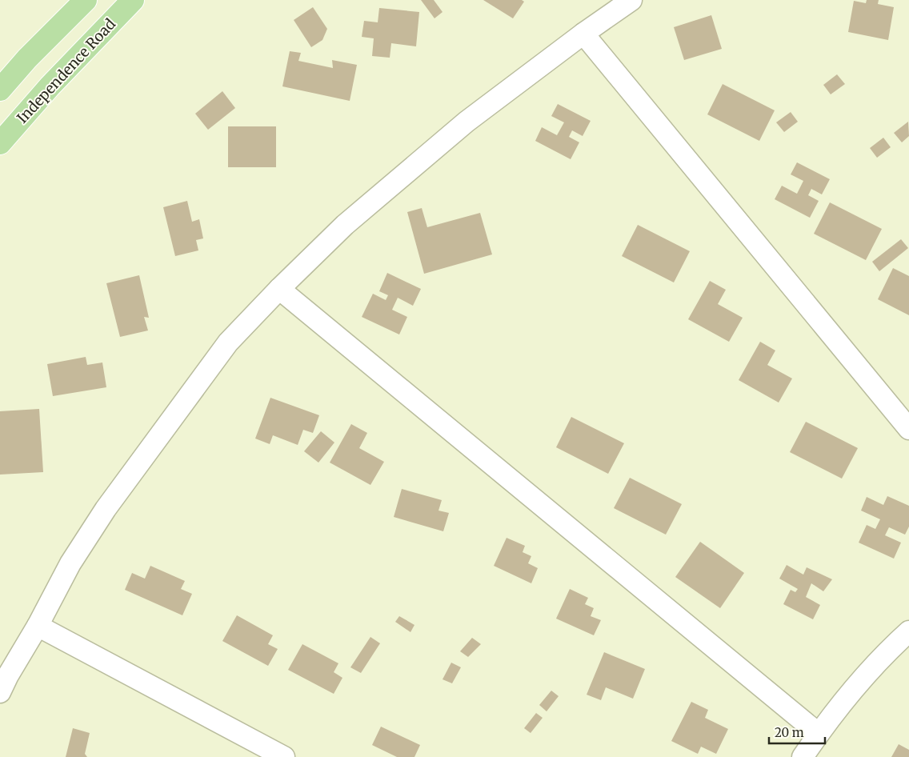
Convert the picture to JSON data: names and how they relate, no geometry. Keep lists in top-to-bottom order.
{
  "streets": {
    "main road": ["Independence Road"]
  },
  "scale_bar": "20 m"
}
